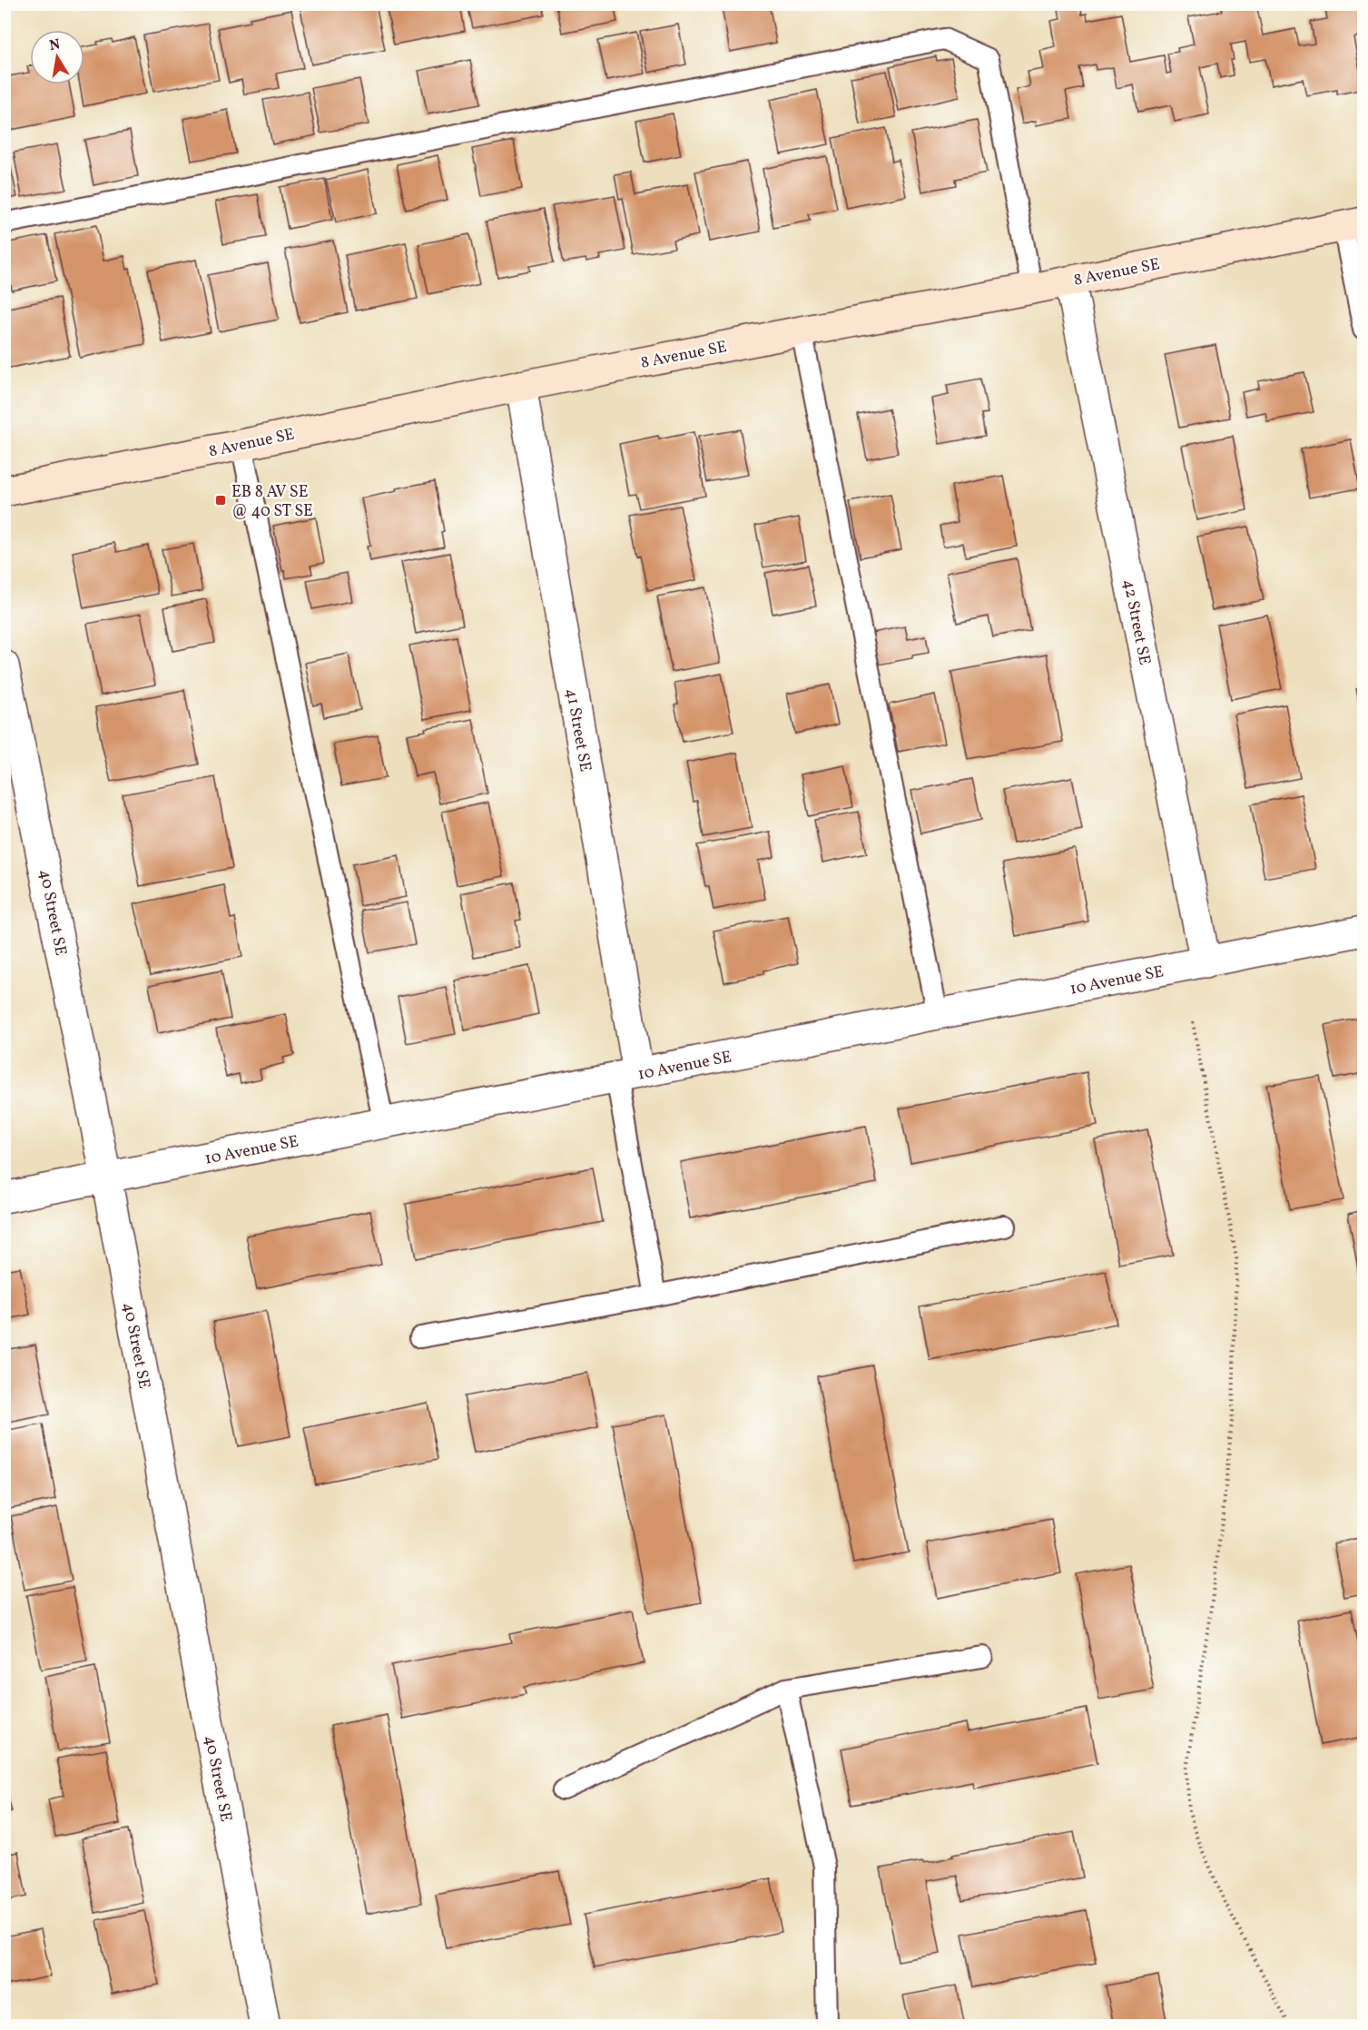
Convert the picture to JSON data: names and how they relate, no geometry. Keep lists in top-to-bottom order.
{
  "streets": {
    "street": [
      "8 Avenue SE",
      "42 Street SE",
      "41 Street SE",
      "40 Street SE",
      "10 Avenue SE"
    ]
  },
  "crossings": [
    ["8 Avenue SE", "42 Street SE"],
    ["8 Avenue SE", "41 Street SE"],
    ["42 Street SE", "10 Avenue SE"],
    ["41 Street SE", "10 Avenue SE"],
    ["40 Street SE", "10 Avenue SE"]
  ],
  "places": {
    "transit": ["EB 8 AV SE @ 40 ST SE"]
  },
  "north": "top"
}
